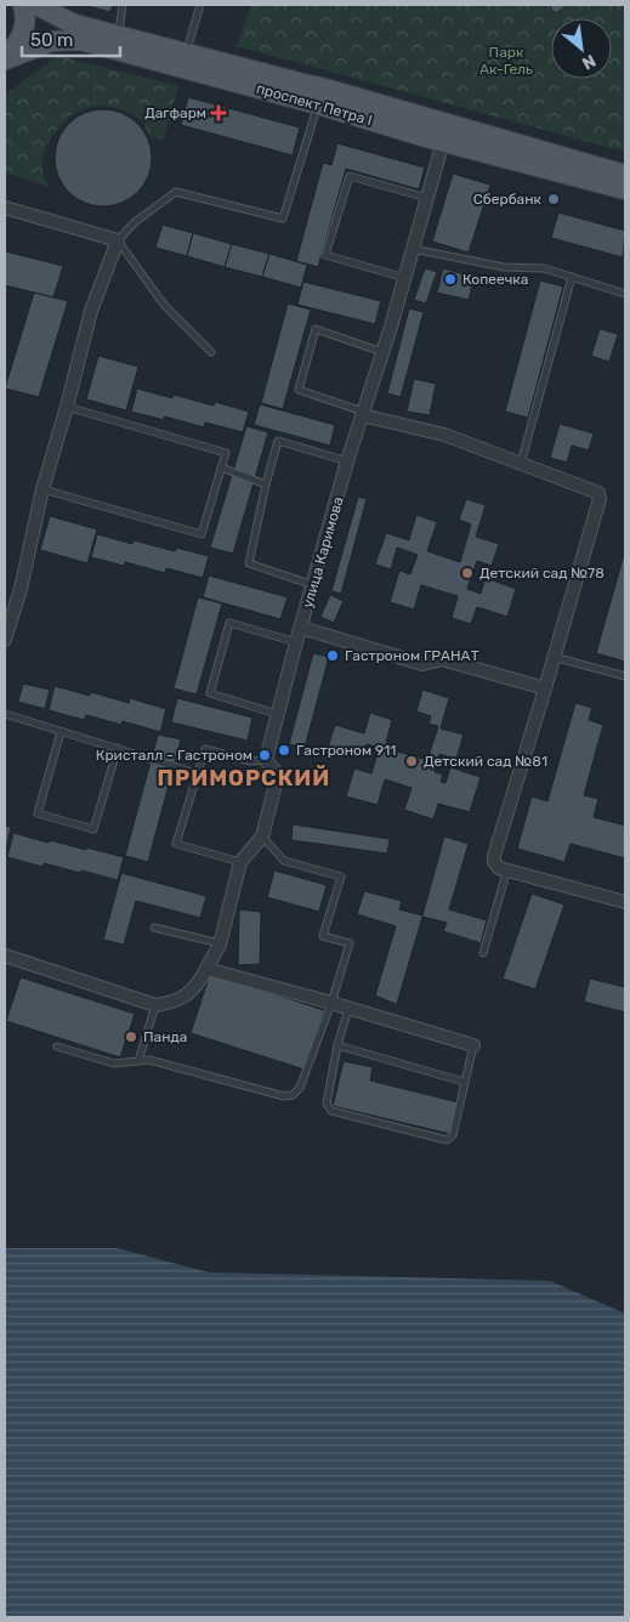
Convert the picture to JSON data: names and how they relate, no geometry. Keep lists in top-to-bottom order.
{
  "streets": {
    "main road": ["проспект Петра I"],
    "street": ["улица Каримова"]
  },
  "crossings": [
    ["проспект Петра I", "улица Каримова"]
  ],
  "districts": ["ПРИМОРСКИЙ"],
  "parks": ["Парк Ак-Гель"],
  "places": {
    "health": ["Дагфарм"],
    "other": [
      "Сбербанк",
      "Копеечка",
      "Детский сад №78",
      "Гастроном ГРАНАТ",
      "Гастроном 911",
      "Кристалл - Гастроном",
      "Детский сад №81",
      "Панда"
    ]
  },
  "scale_bar": "50 m",
  "north": "bottom right"
}
